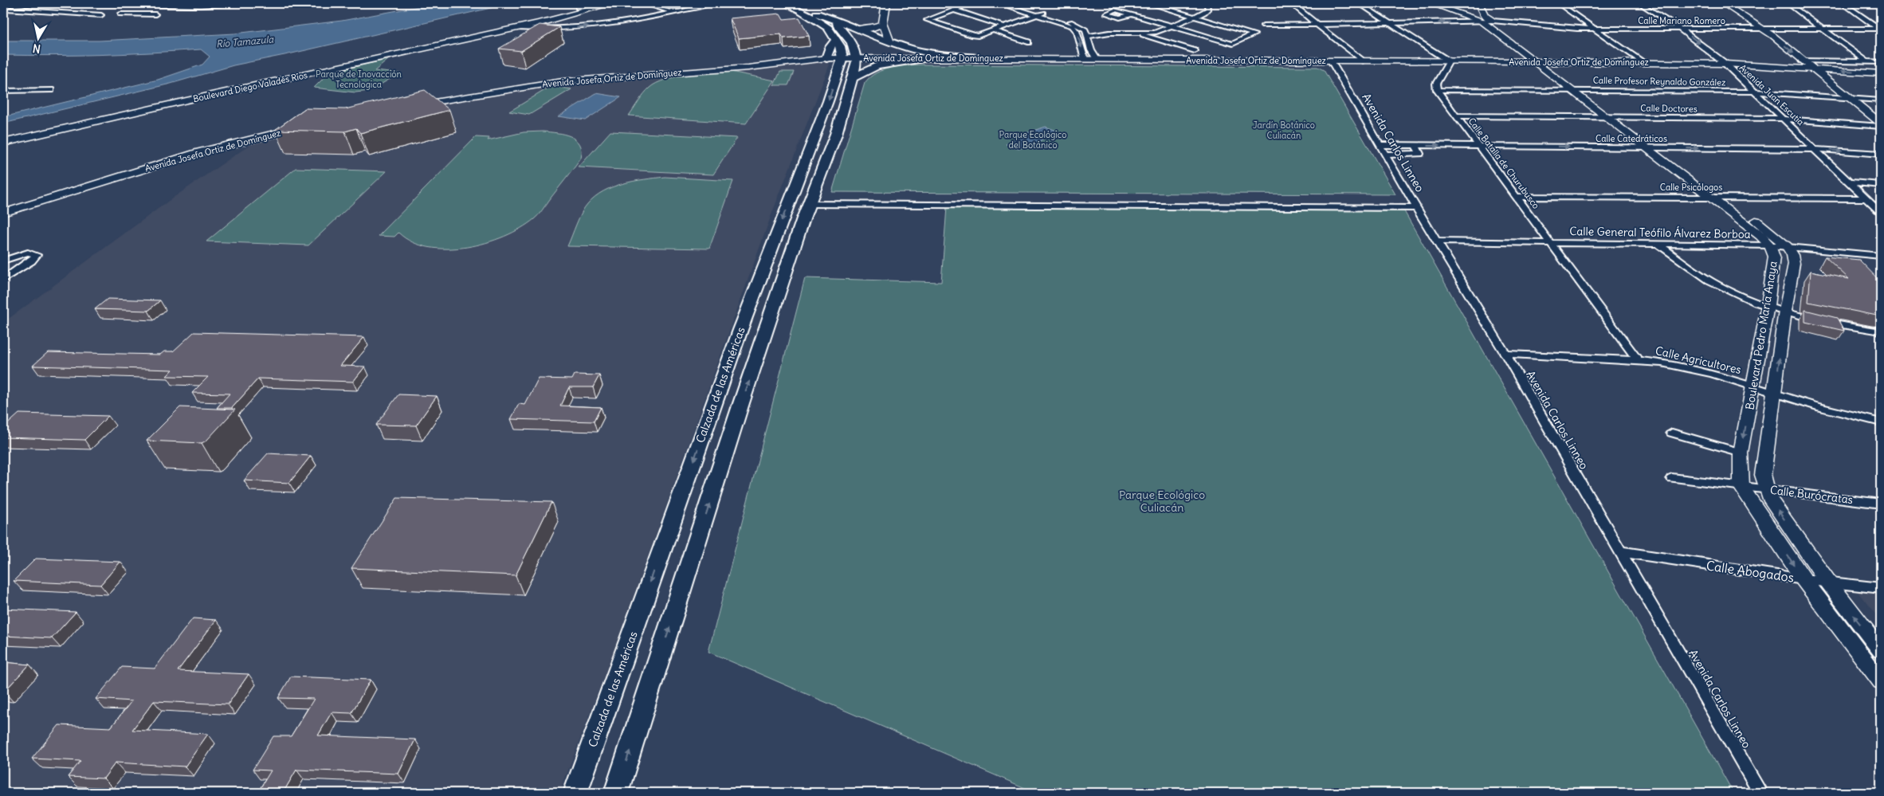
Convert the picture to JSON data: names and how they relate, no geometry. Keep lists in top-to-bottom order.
{
  "streets": {
    "main road": ["Calzada de las Américas"],
    "street": [
      "Calle Mariano Romero",
      "Avenida Josefa Ortiz de Domínguez",
      "Calle Profesor Reynaldo González",
      "Boulevard Diego Valadés Ríos",
      "Avenida Juan Escutia",
      "Calle Doctores",
      "Calle Catedráticos",
      "Avenida Carlos Linneo",
      "Calle Batalla de Churubusco",
      "Calle Psicólogos",
      "Calle General Teófilo Álvarez Borboa",
      "Boulevard Pedro María Anaya",
      "Calle Agricultores",
      "Calle Burócratas",
      "Calle Abogados"
    ]
  },
  "crossings": [
    ["Calle Mariano Romero", "Avenida Juan Escutia"],
    ["Calle Mariano Romero", "Boulevard Pedro María Anaya"],
    ["Avenida Josefa Ortiz de Domínguez", "Avenida Juan Escutia"],
    ["Avenida Josefa Ortiz de Domínguez", "Avenida Carlos Linneo"],
    ["Avenida Josefa Ortiz de Domínguez", "Boulevard Pedro María Anaya"],
    ["Avenida Josefa Ortiz de Domínguez", "Calzada de las Américas"],
    ["Calle Profesor Reynaldo González", "Avenida Juan Escutia"],
    ["Calle Profesor Reynaldo González", "Calle Batalla de Churubusco"],
    ["Calle Profesor Reynaldo González", "Boulevard Pedro María Anaya"],
    ["Avenida Juan Escutia", "Calle Doctores"],
    ["Avenida Juan Escutia", "Calle Catedráticos"],
    ["Avenida Juan Escutia", "Calle Psicólogos"],
    ["Calle Doctores", "Calle Batalla de Churubusco"],
    ["Calle Doctores", "Boulevard Pedro María Anaya"],
    ["Calle Catedráticos", "Avenida Carlos Linneo"],
    ["Calle Catedráticos", "Calle Batalla de Churubusco"],
    ["Calle Catedráticos", "Boulevard Pedro María Anaya"],
    ["Avenida Carlos Linneo", "Calle General Teófilo Álvarez Borboa"],
    ["Avenida Carlos Linneo", "Calle Agricultores"],
    ["Avenida Carlos Linneo", "Calle Abogados"],
    ["Calle Batalla de Churubusco", "Calle Psicólogos"],
    ["Calle Batalla de Churubusco", "Calle General Teófilo Álvarez Borboa"],
    ["Calle Batalla de Churubusco", "Calle Agricultores"],
    ["Calle Psicólogos", "Boulevard Pedro María Anaya"],
    ["Calle General Teófilo Álvarez Borboa", "Boulevard Pedro María Anaya"],
    ["Boulevard Pedro María Anaya", "Calle Agricultores"],
    ["Boulevard Pedro María Anaya", "Calle Burócratas"],
    ["Boulevard Pedro María Anaya", "Calle Abogados"]
  ],
  "one_way": ["Calle Catedráticos"],
  "water": ["Río Tamazula"],
  "parks": [
    "Parque de Inovacción Tecnologica",
    "Jardín Botánico Culiacán",
    "Parque Ecológico del Botánico",
    "Parque Ecológico Culiacán"
  ],
  "north": "bottom"
}
